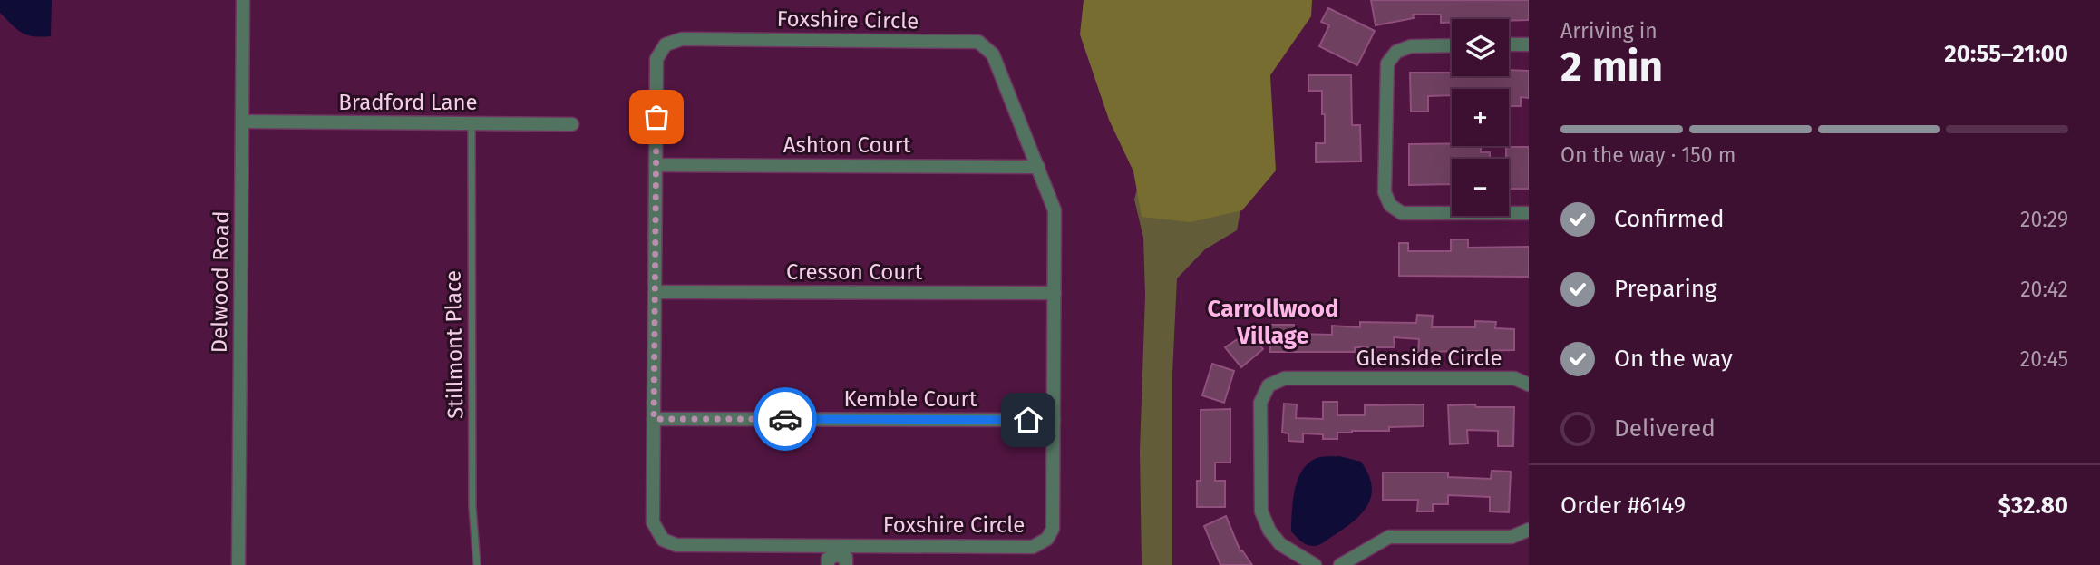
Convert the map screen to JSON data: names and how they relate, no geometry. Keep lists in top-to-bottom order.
{
  "streets": {
    "street": [
      "Foxshire Circle",
      "Bradford Lane",
      "Ashton Court",
      "Cresson Court",
      "Delwood Road",
      "Glenside Circle",
      "Kemble Court"
    ],
    "lane": ["Stillmont Place"]
  },
  "crossings": [
    ["Foxshire Circle", "Ashton Court"],
    ["Foxshire Circle", "Cresson Court"],
    ["Foxshire Circle", "Kemble Court"],
    ["Bradford Lane", "Delwood Road"],
    ["Bradford Lane", "Stillmont Place"]
  ],
  "districts": ["Carrollwood Village"],
  "page": {
    "heading": ["2 min", "Arriving in", "20:55–21:00"],
    "panel": ["Order #6149", "$32.80"],
    "map_buttons": ["+", "−"],
    "bar": "On the way · 150 m",
    "list": [
      ["Confirmed", "20:29"],
      ["Preparing", "20:42"],
      ["On the way", "20:45"],
      "Delivered"
    ]
  }
}
